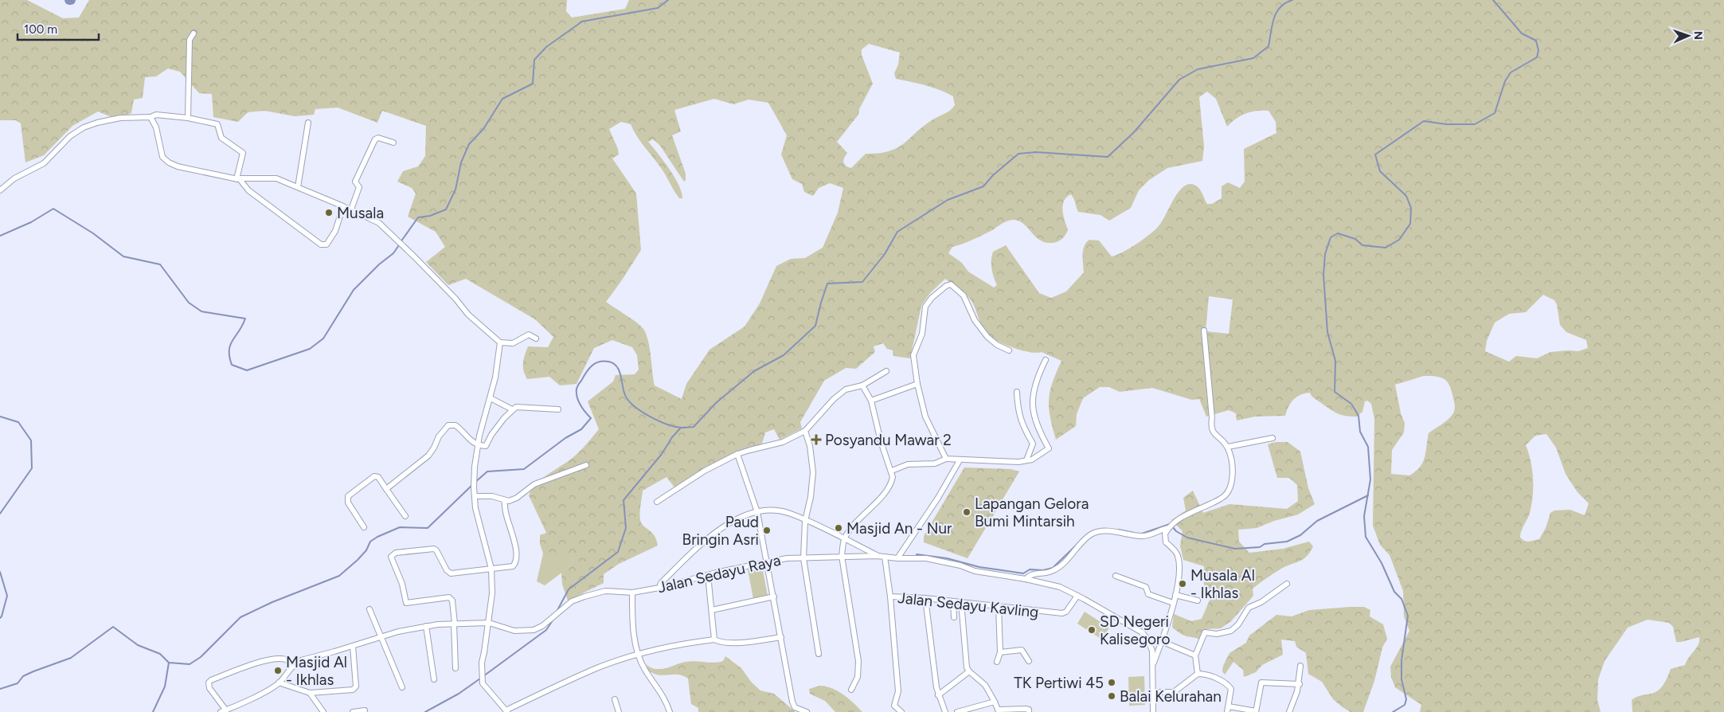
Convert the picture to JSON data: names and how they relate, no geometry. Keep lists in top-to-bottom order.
{
  "streets": {
    "street": ["Jalan Sedayu Raya", "Jalan Sedayu Kavling"]
  },
  "crossings": [
    ["Jalan Sedayu Raya", "Jalan Sedayu Kavling"]
  ],
  "places": {
    "other": [
      "Musala",
      "Lapangan Gelora Bumi Mintarsih",
      "Masjid An - Nur",
      "Paud Bringin Asri",
      "Musala Al - Ikhlas",
      "SD Negeri Kalisegoro",
      "Masjid Al - Ikhlas",
      "TK Pertiwi 45",
      "Balai Kelurahan"
    ],
    "health": ["Posyandu Mawar 2"]
  },
  "scale_bar": "100 m",
  "north": "right"
}
